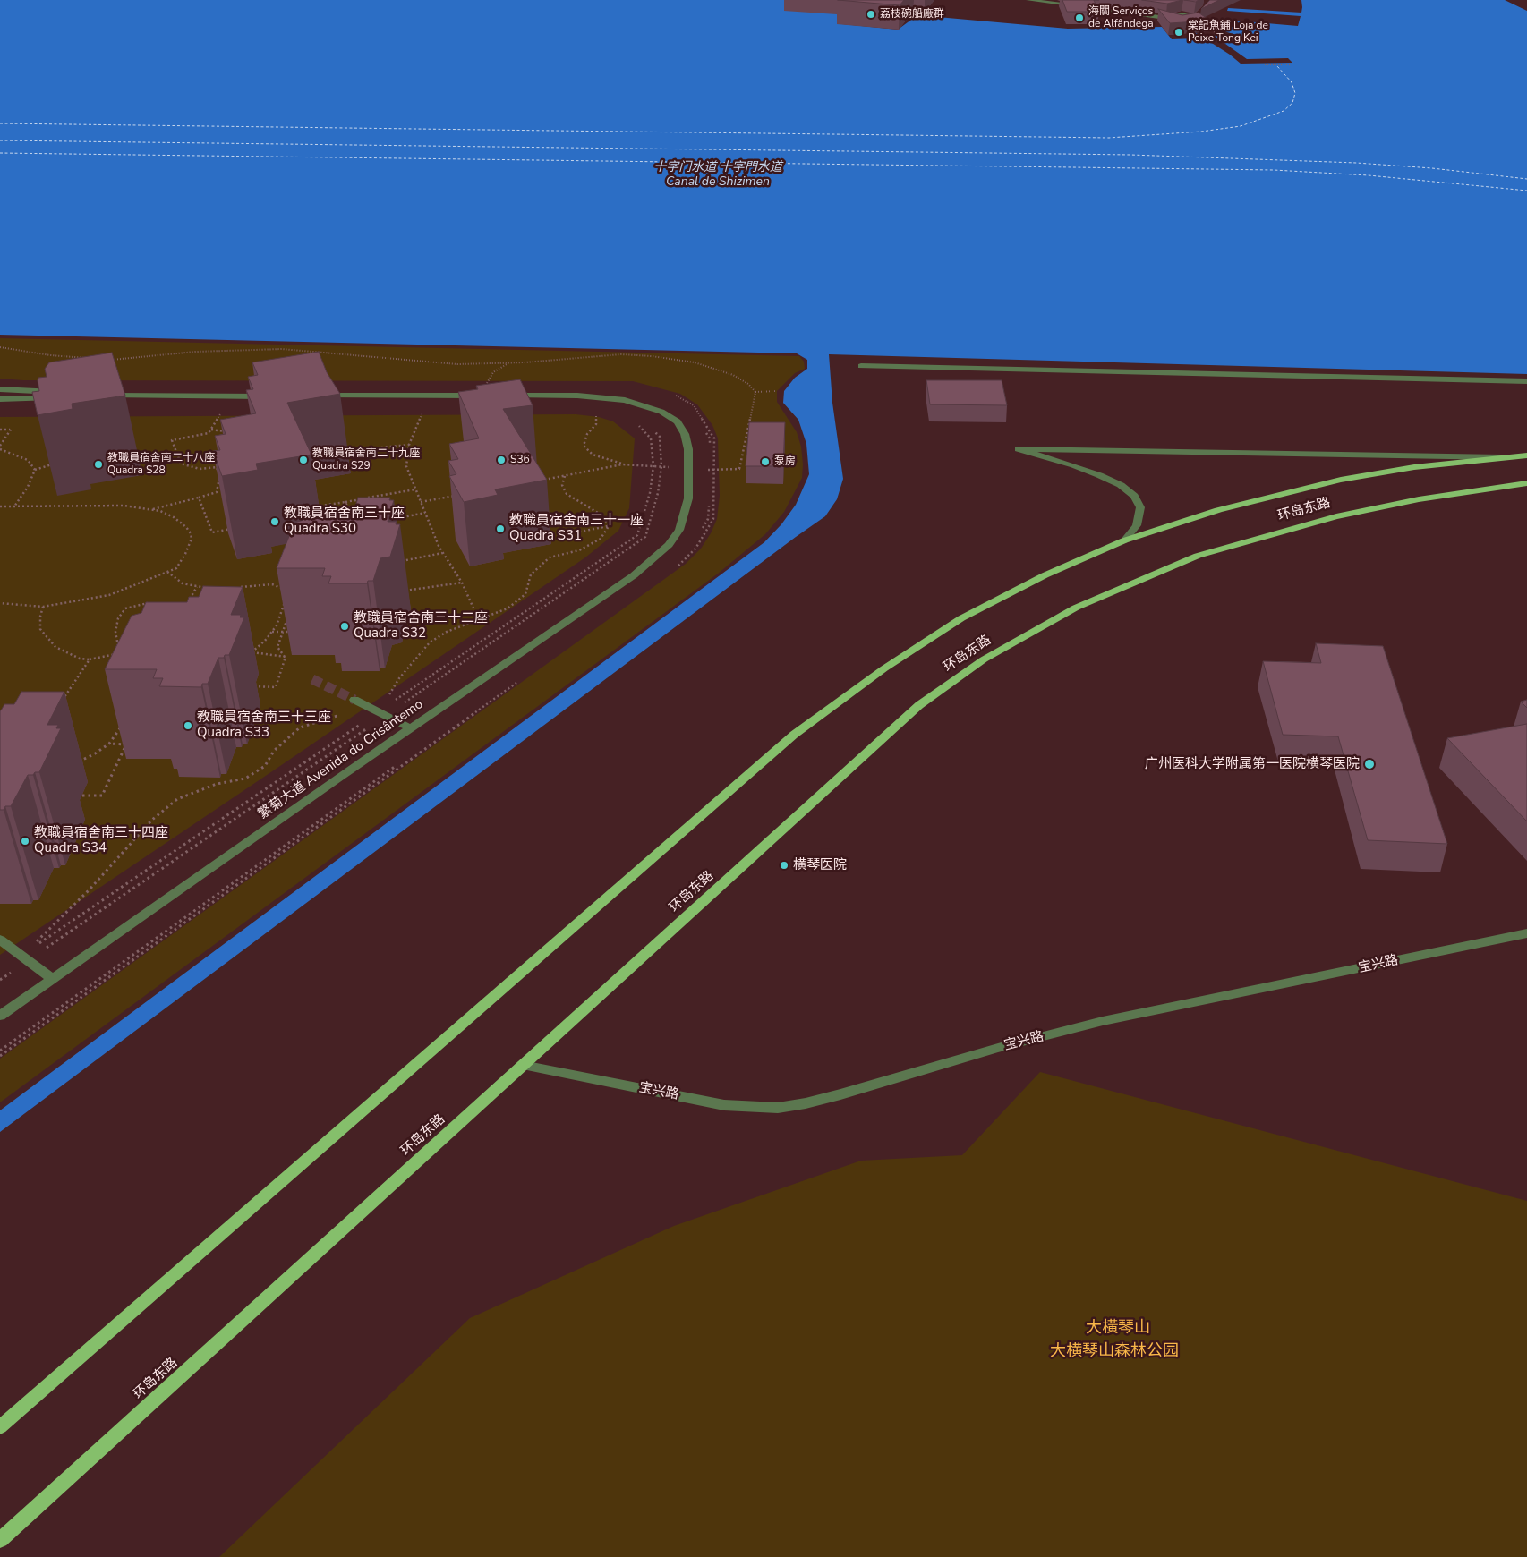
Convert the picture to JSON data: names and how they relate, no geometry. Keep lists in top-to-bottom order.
{
  "streets": {
    "main road": ["环岛东路"],
    "street": ["繁菊大道 Avenida do Crisântemo", "宝兴路"]
  },
  "crossings": [
    ["环岛东路", "宝兴路"]
  ],
  "water": ["十字门水道 十字門水道 Canal de Shizimen"],
  "parks": ["大橫琴山", "大横琴山森林公园"],
  "places": [
    "荔枝碗船廠群",
    "海關 Serviços de Alfândega",
    "棠記魚鋪 Loja de Peixe Tong Kei",
    "教職員宿舍南二十九座 Quadra S29",
    "S36",
    "泵房",
    "教職員宿舍南二十八座 Quadra S28",
    "教職員宿舍南三十座 Quadra S30",
    "教職員宿舍南三十一座 Quadra S31",
    "教職員宿舍南三十二座 Quadra S32",
    "教職員宿舍南三十三座 Quadra S33",
    "广州医科大学附属第一医院横琴医院",
    "教職員宿舍南三十四座 Quadra S34",
    "横琴医院"
  ]
}
